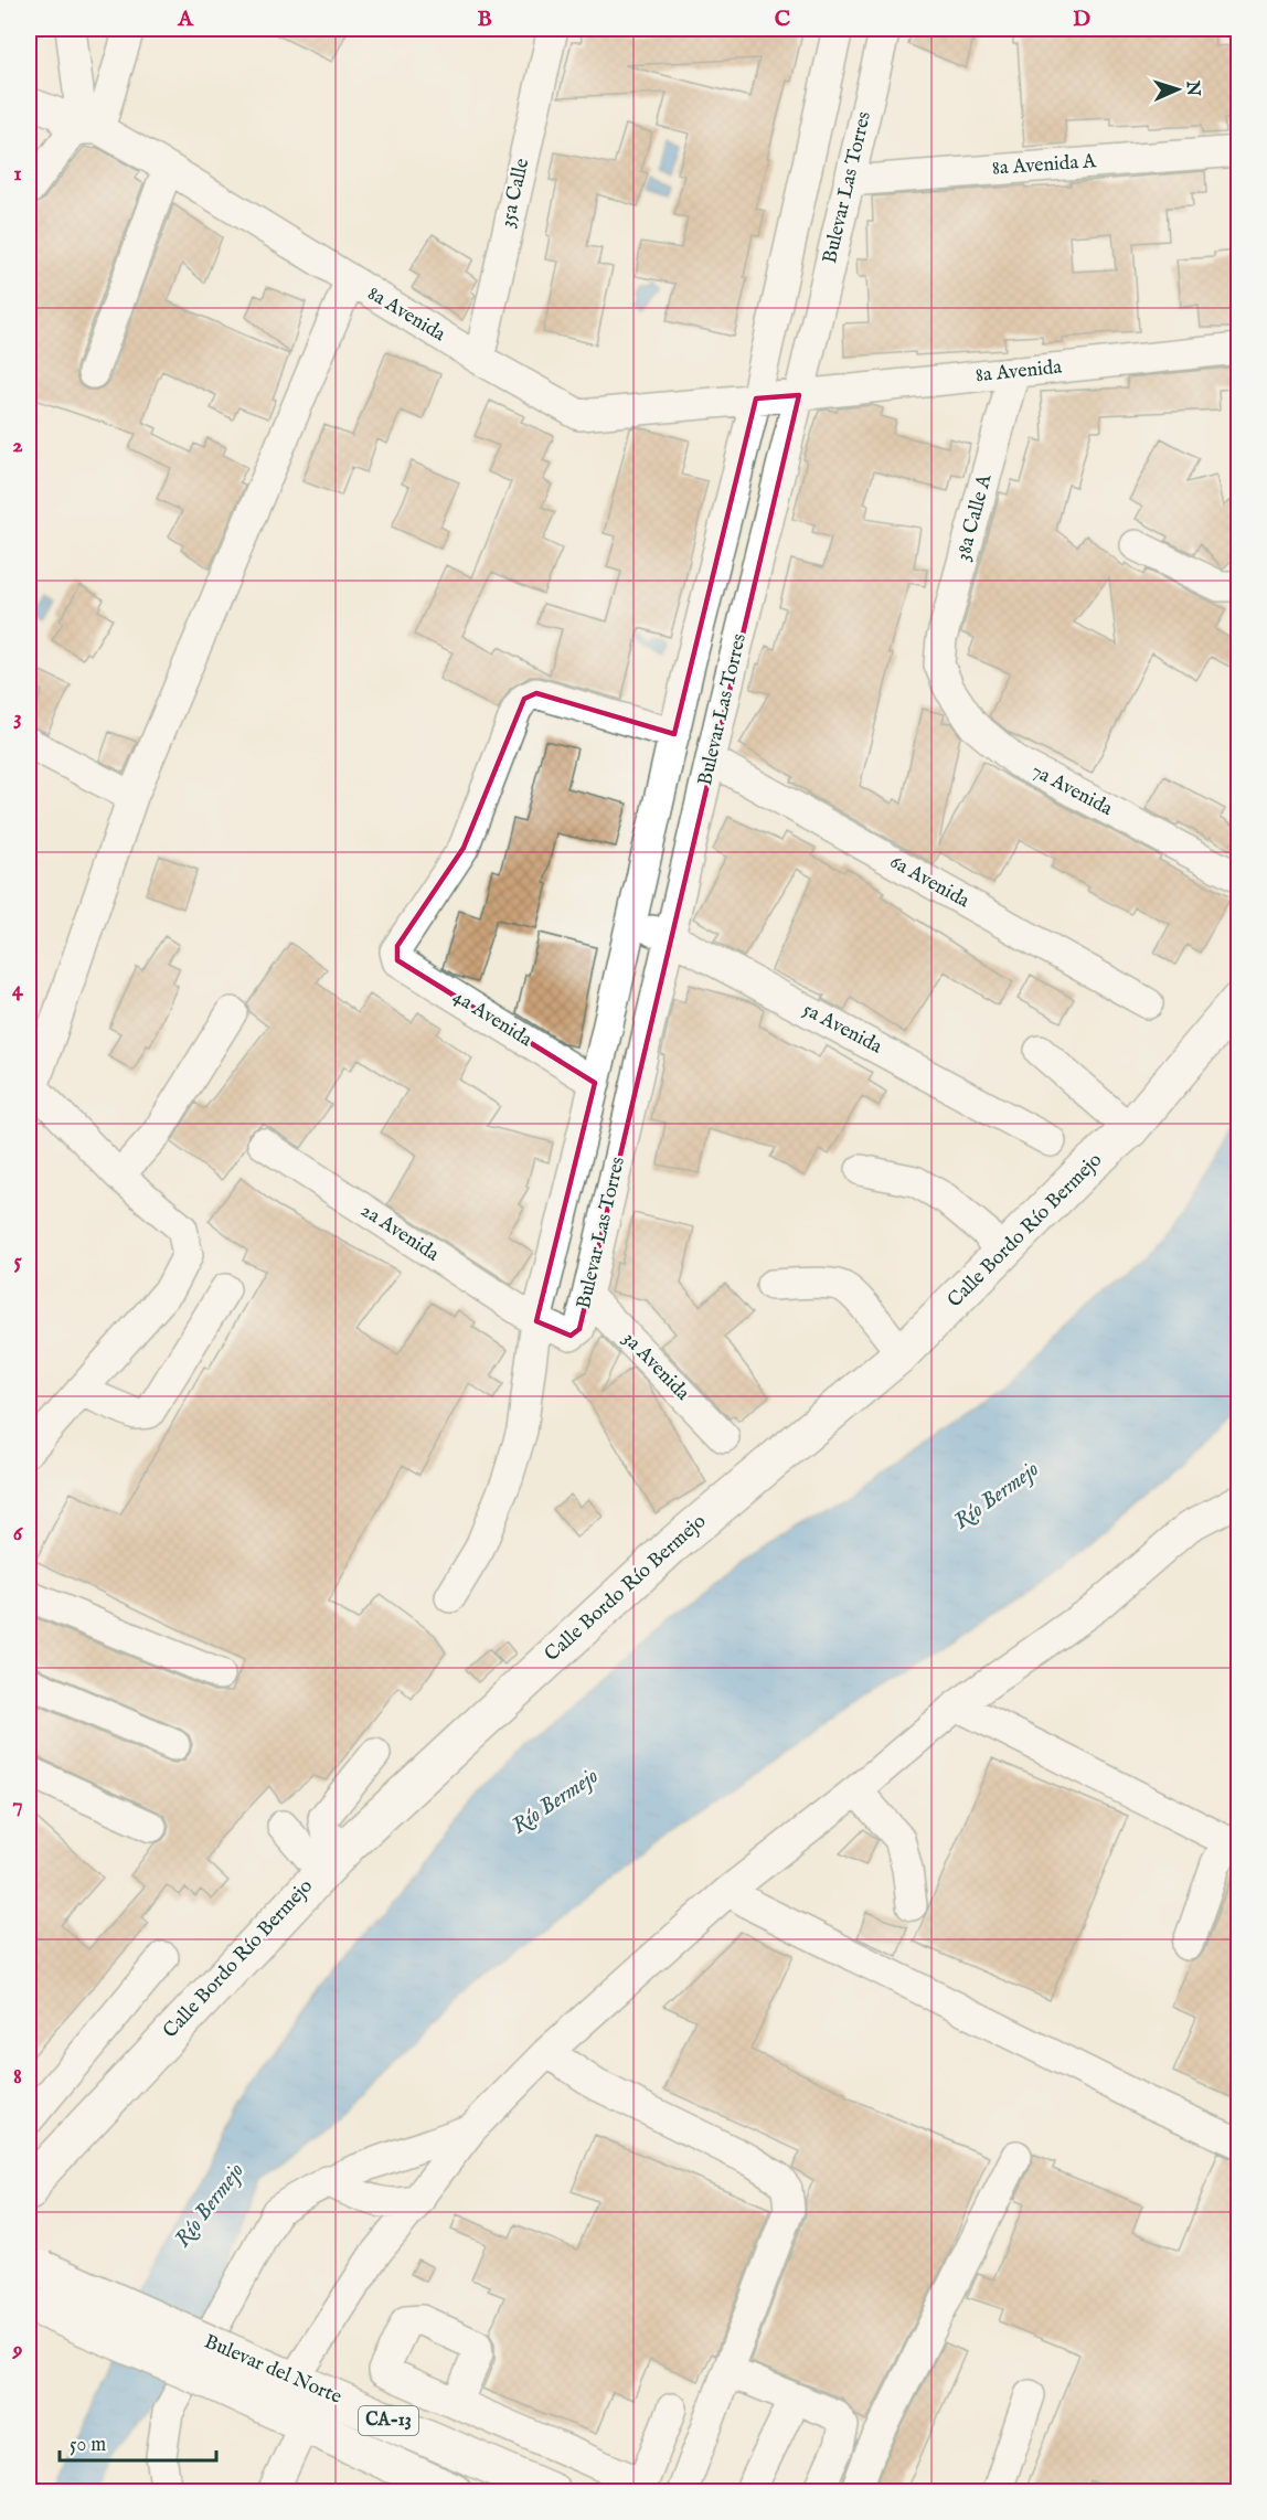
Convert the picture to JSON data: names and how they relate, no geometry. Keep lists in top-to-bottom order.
{
  "streets": {
    "main road": ["Calle Bordo Río Bermejo", "Bulevar del Norte", "CA-13"],
    "street": [
      "8a Avenida A",
      "Bulevar Las Torres",
      "35a Calle",
      "8a Avenida",
      "38a Calle A",
      "7a Avenida",
      "6a Avenida",
      "4a Avenida",
      "5a Avenida",
      "2a Avenida",
      "3a Avenida"
    ]
  },
  "crossings": [
    ["8a Avenida A", "Bulevar Las Torres"],
    ["Bulevar Las Torres", "8a Avenida"],
    ["Bulevar Las Torres", "6a Avenida"],
    ["Bulevar Las Torres", "4a Avenida"],
    ["Bulevar Las Torres", "5a Avenida"],
    ["Bulevar Las Torres", "2a Avenida"],
    ["Bulevar Las Torres", "3a Avenida"],
    ["35a Calle", "8a Avenida"],
    ["8a Avenida", "38a Calle A"],
    ["38a Calle A", "7a Avenida"]
  ],
  "water": ["Río Bermejo"],
  "scale_bar": "50 m",
  "north": "right",
  "grid": {
    "columns": [
      "A",
      "B",
      "C",
      "D"
    ],
    "rows": [
      "1",
      "2",
      "3",
      "4",
      "5",
      "6",
      "7",
      "8",
      "9"
    ]
  }
}
